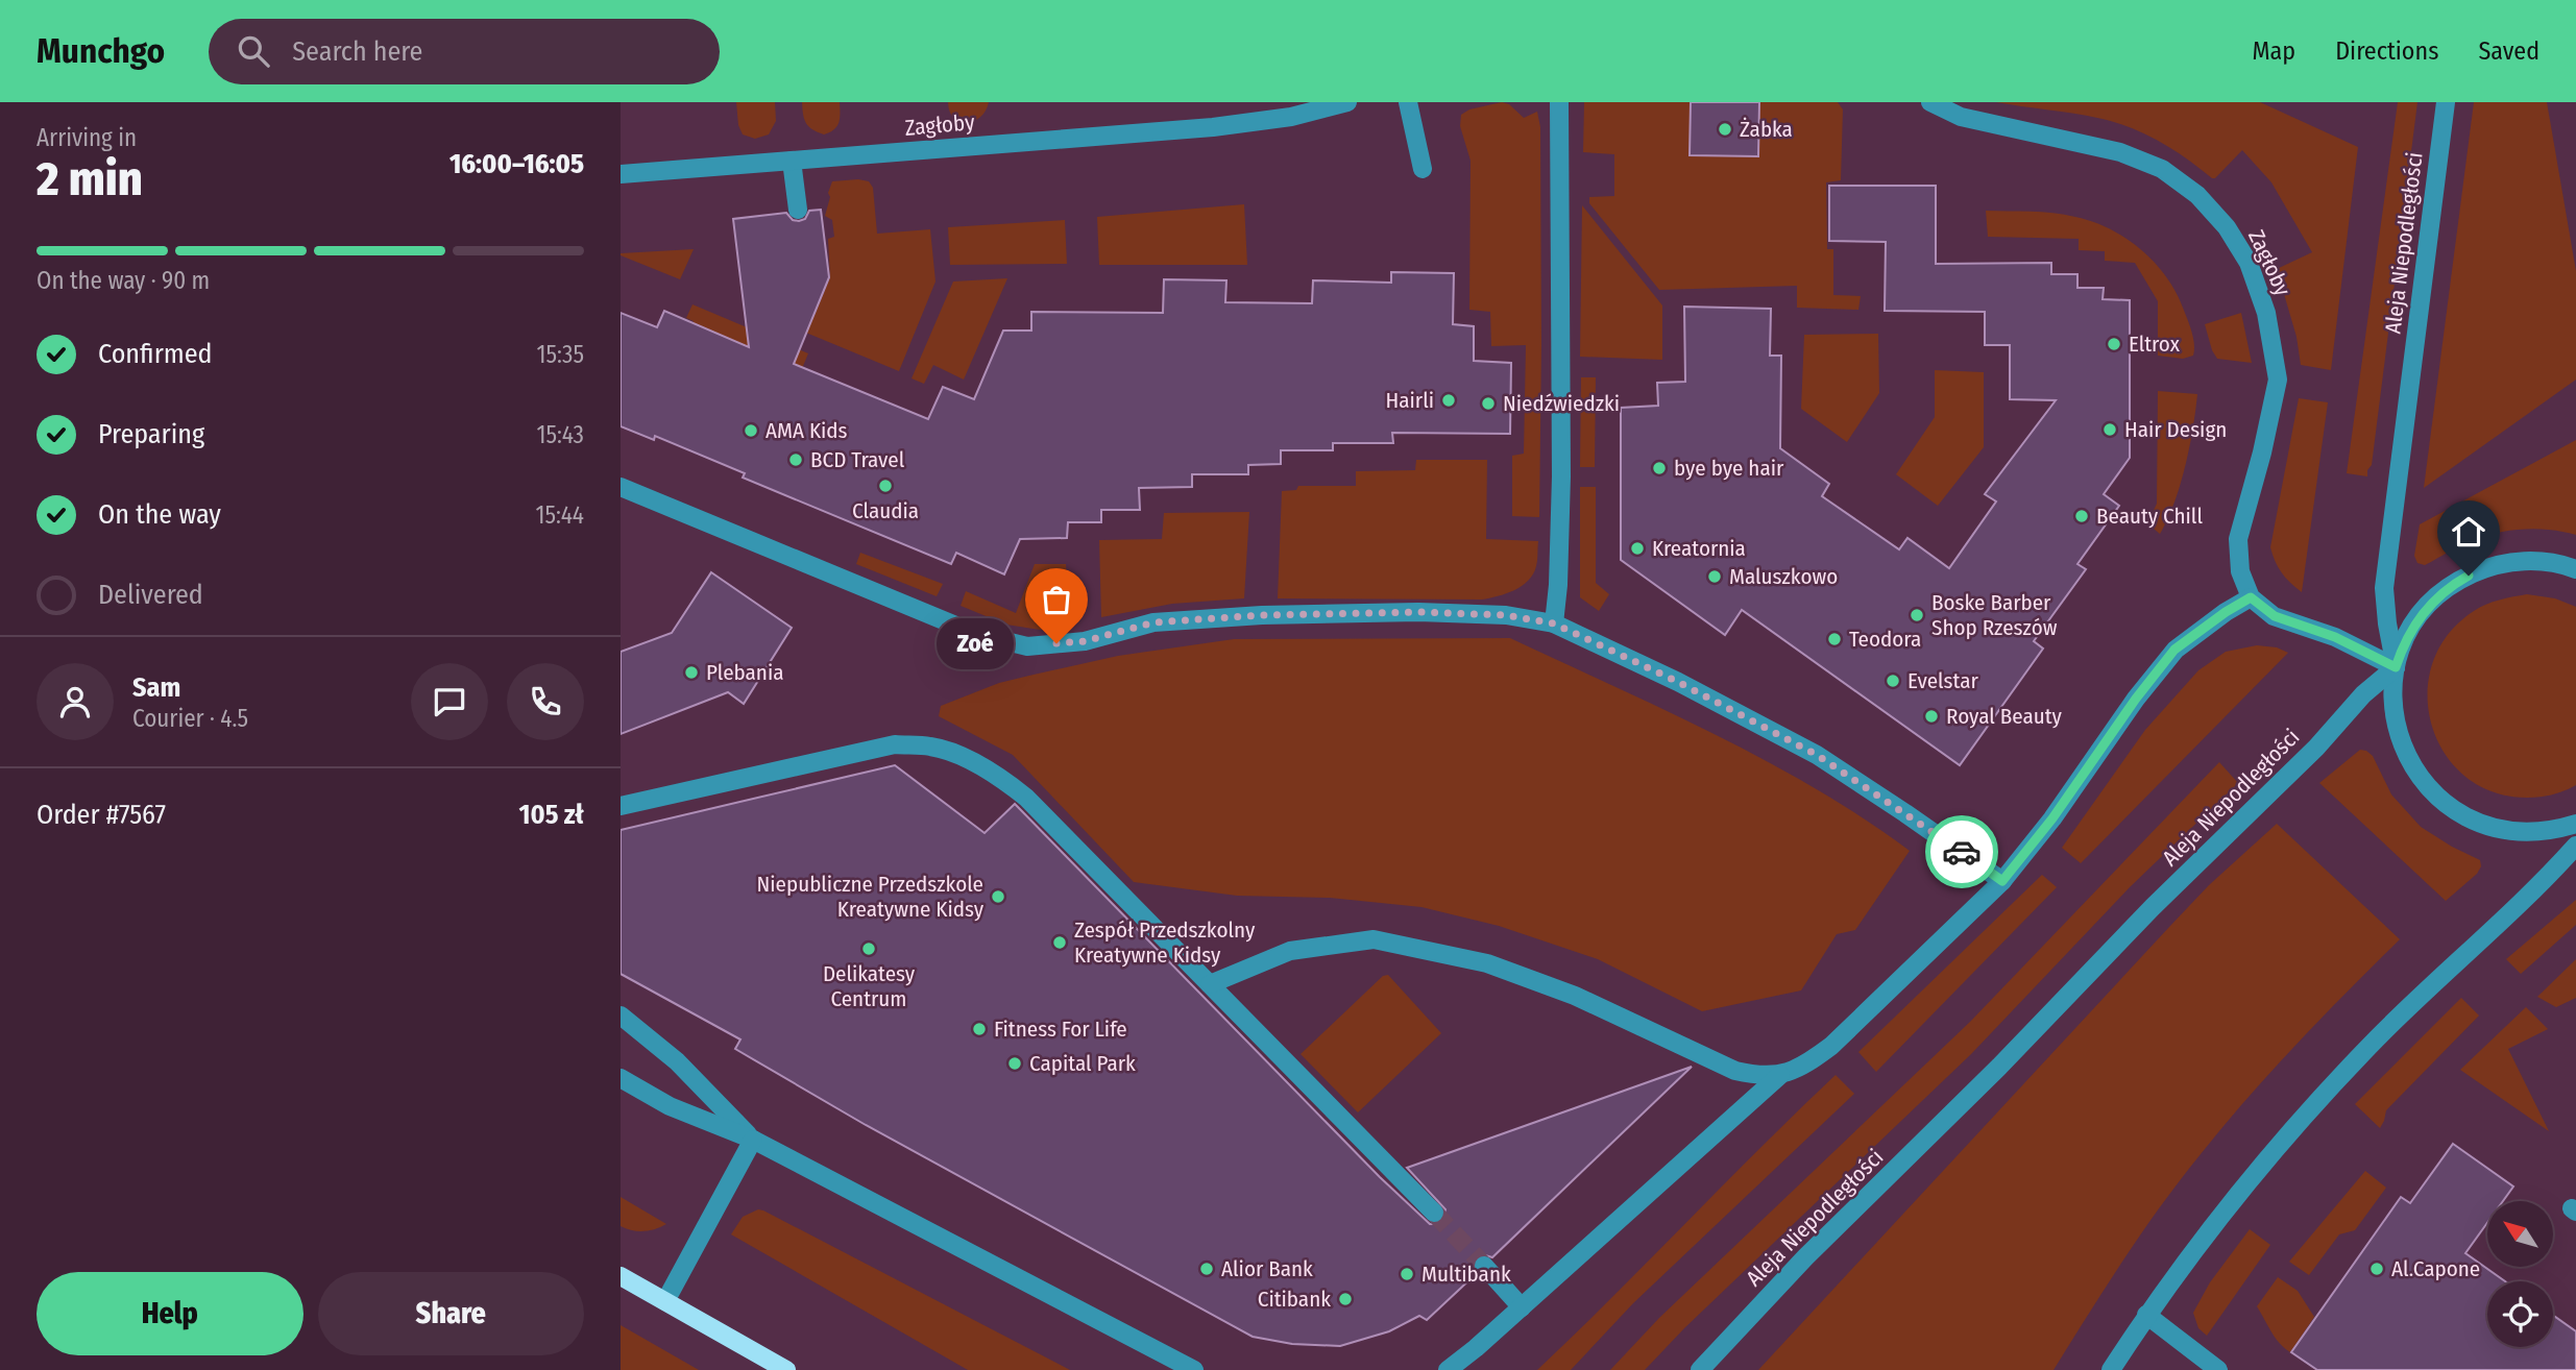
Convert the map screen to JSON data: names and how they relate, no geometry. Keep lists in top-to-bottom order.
{
  "streets": {
    "street": ["Zagłoby", "Aleja Niepodległości"]
  },
  "places": [
    "Żabka",
    "Eltrox",
    "Hairli",
    "Niedźwiedzki",
    "Hair Design",
    "AMA Kids",
    "BCD Travel",
    "bye bye hair",
    "Claudia",
    "Beauty Chill",
    "Kreatornia",
    "Maluszkowo",
    "Boske Barber Shop Rzeszów",
    "Teodora",
    "Zoé",
    "Plebania",
    "Evelstar",
    "Royal Beauty",
    "Niepubliczne Przedszkole Kreatywne Kidsy",
    "Zespół Przedszkolny Kreatywne Kidsy",
    "Delikatesy Centrum",
    "Fitness For Life",
    "Capital Park",
    "Alior Bank",
    "Al.Capone",
    "Multibank",
    "Citibank"
  ],
  "north": "top left",
  "page": {
    "header": "Munchgo",
    "search": "Search here",
    "nav": ["Map", "Directions", "Saved"],
    "heading": ["2 min", "Arriving in", "16:00–16:05"],
    "panel": [
      "Sam",
      "Courier · 4.5",
      "Order #7567",
      "105 zł"
    ],
    "bar": "On the way · 90 m",
    "list": [
      ["Confirmed", "15:35"],
      ["Preparing", "15:43"],
      ["On the way", "15:44"],
      "Delivered"
    ],
    "bubble": "Zoé",
    "buttons": ["Help", "Share"]
  }
}
